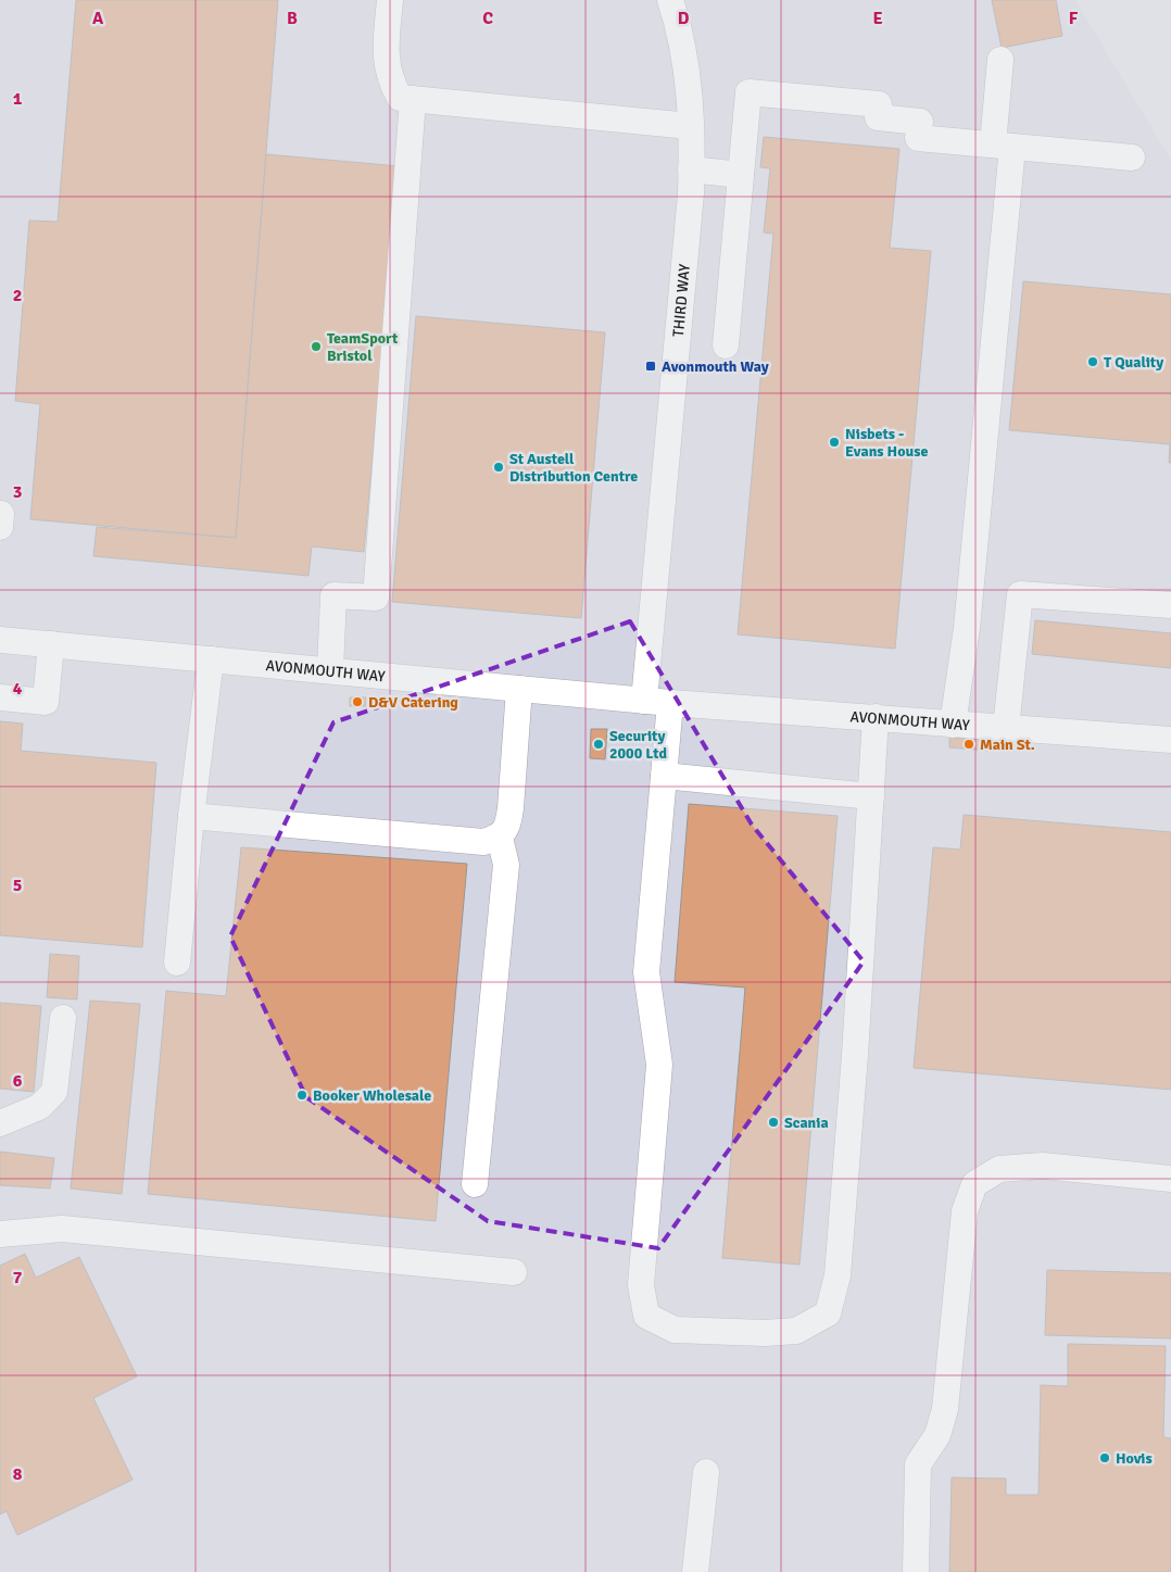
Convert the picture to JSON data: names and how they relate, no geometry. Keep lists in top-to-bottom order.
{
  "streets": {
    "street": ["THIRD WAY", "AVONMOUTH WAY"]
  },
  "crossings": [
    ["THIRD WAY", "AVONMOUTH WAY"]
  ],
  "places": {
    "other": [
      "TeamSport Bristol",
      "T Quality",
      "Nisbets - Evans House",
      "St Austell Distribution Centre",
      "D&V Catering",
      "Security 2000 Ltd",
      "Main St.",
      "Booker Wholesale",
      "Scania",
      "Hovis"
    ],
    "transit": ["Avonmouth Way"]
  },
  "grid": {
    "columns": [
      "A",
      "B",
      "C",
      "D",
      "E",
      "F"
    ],
    "rows": [
      "1",
      "2",
      "3",
      "4",
      "5",
      "6",
      "7",
      "8"
    ]
  }
}
